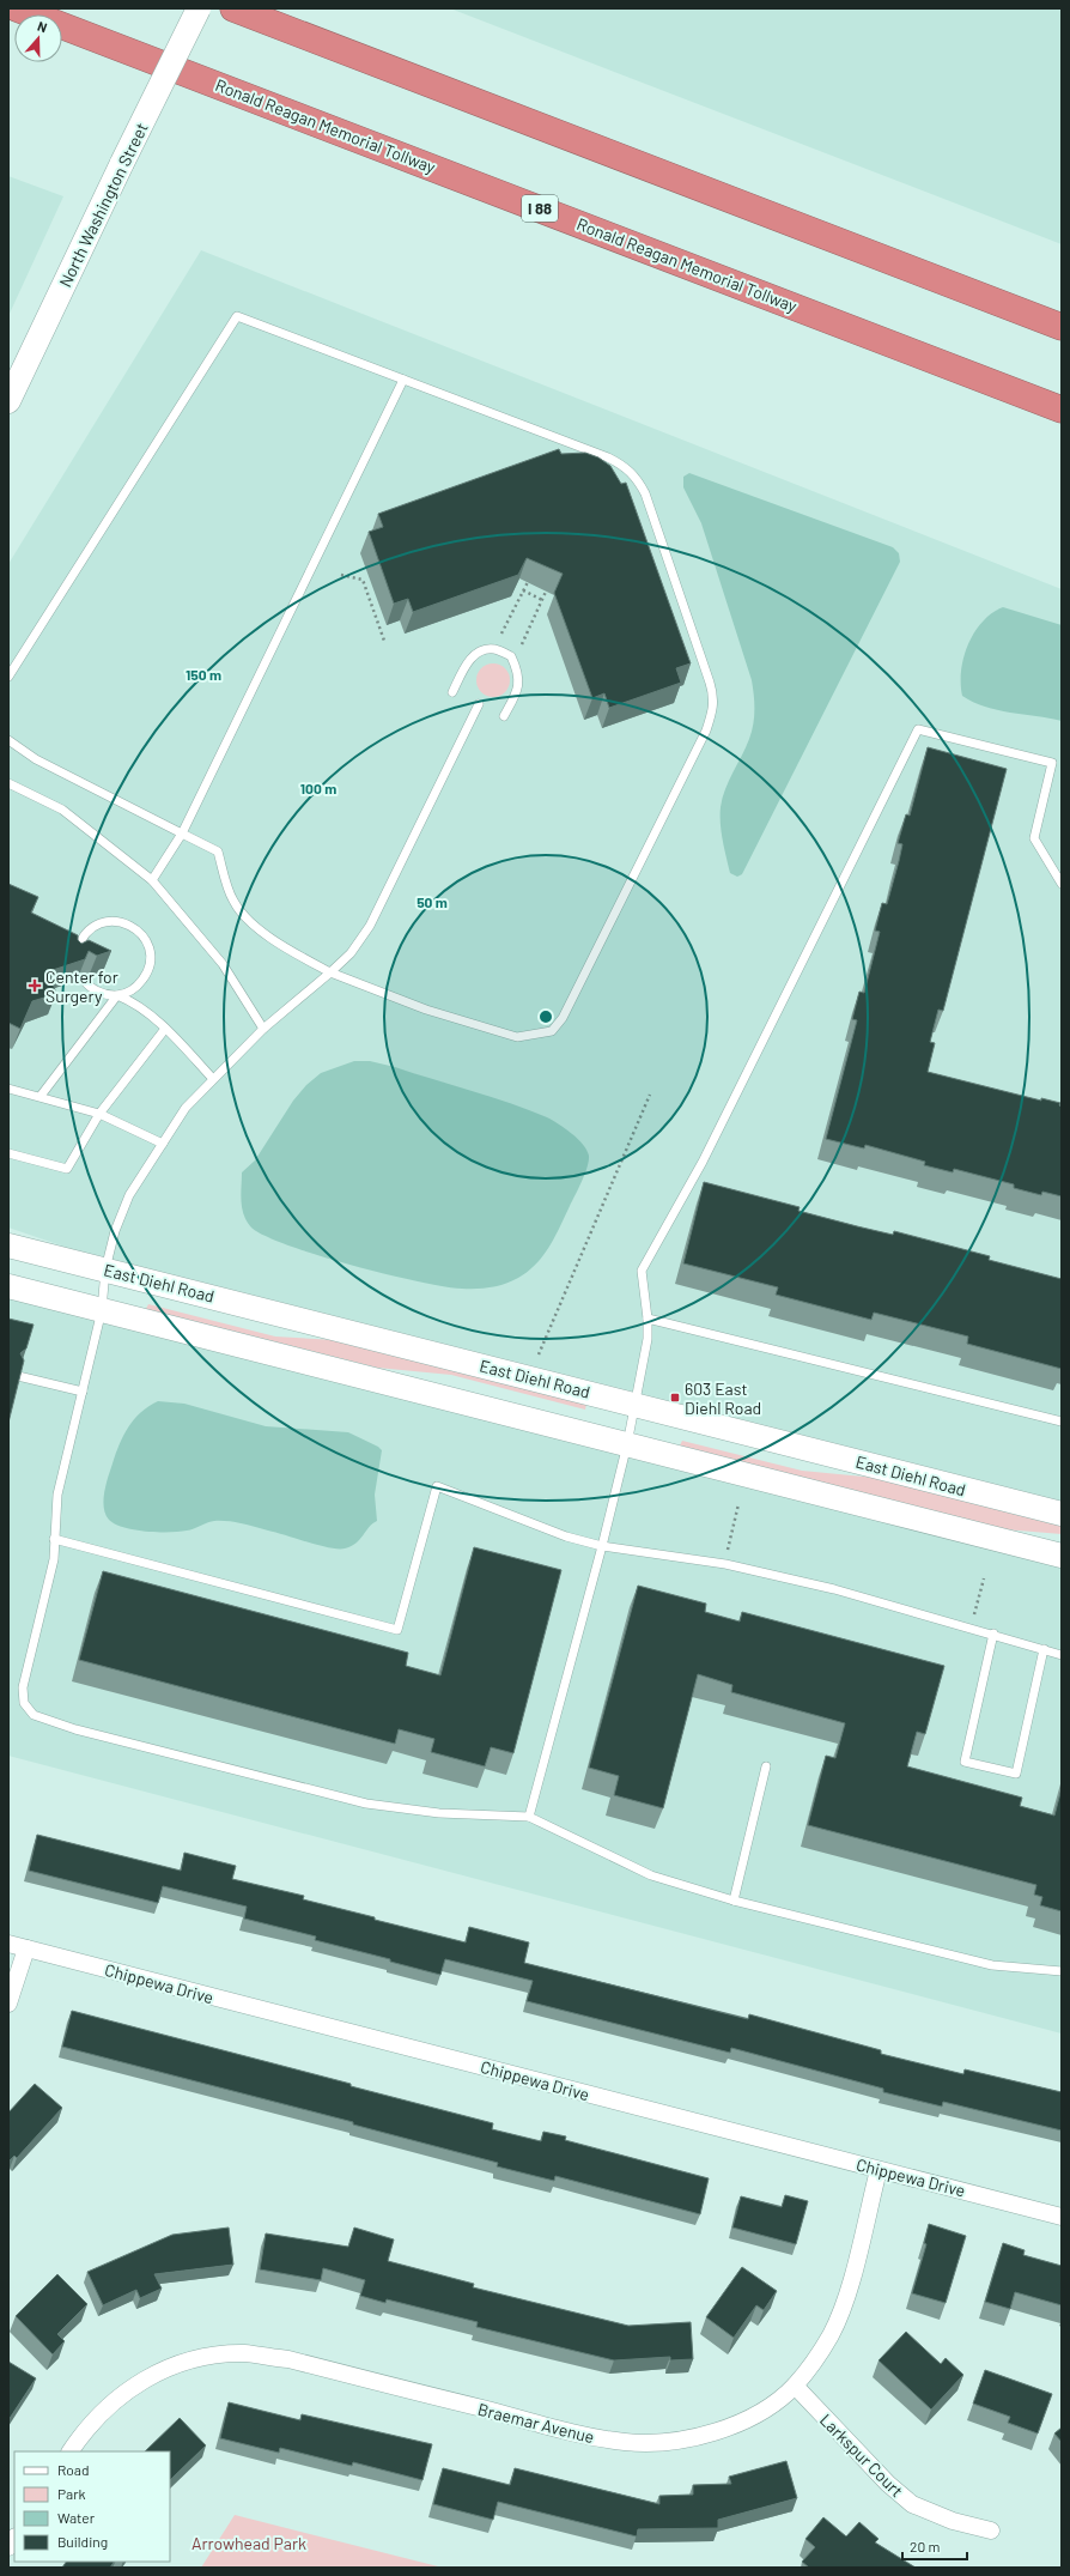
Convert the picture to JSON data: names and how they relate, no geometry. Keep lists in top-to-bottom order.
{
  "streets": {
    "highway": ["Ronald Reagan Memorial Tollway", "I 88"],
    "street": [
      "North Washington Street",
      "East Diehl Road",
      "Chippewa Drive",
      "Braemar Avenue",
      "Larkspur Court"
    ]
  },
  "crossings": [
    ["Chippewa Drive", "Braemar Avenue"],
    ["Braemar Avenue", "Larkspur Court"]
  ],
  "parks": ["Arrowhead Park"],
  "places": {
    "health": ["Center for Surgery"],
    "transit": ["603 East Diehl Road"]
  },
  "legend": [
    "Road",
    "Park",
    "Water",
    "Building"
  ],
  "scale_bar": "20 m",
  "north": "top",
  "rings": ["150 m", "100 m", "50 m"]
}
